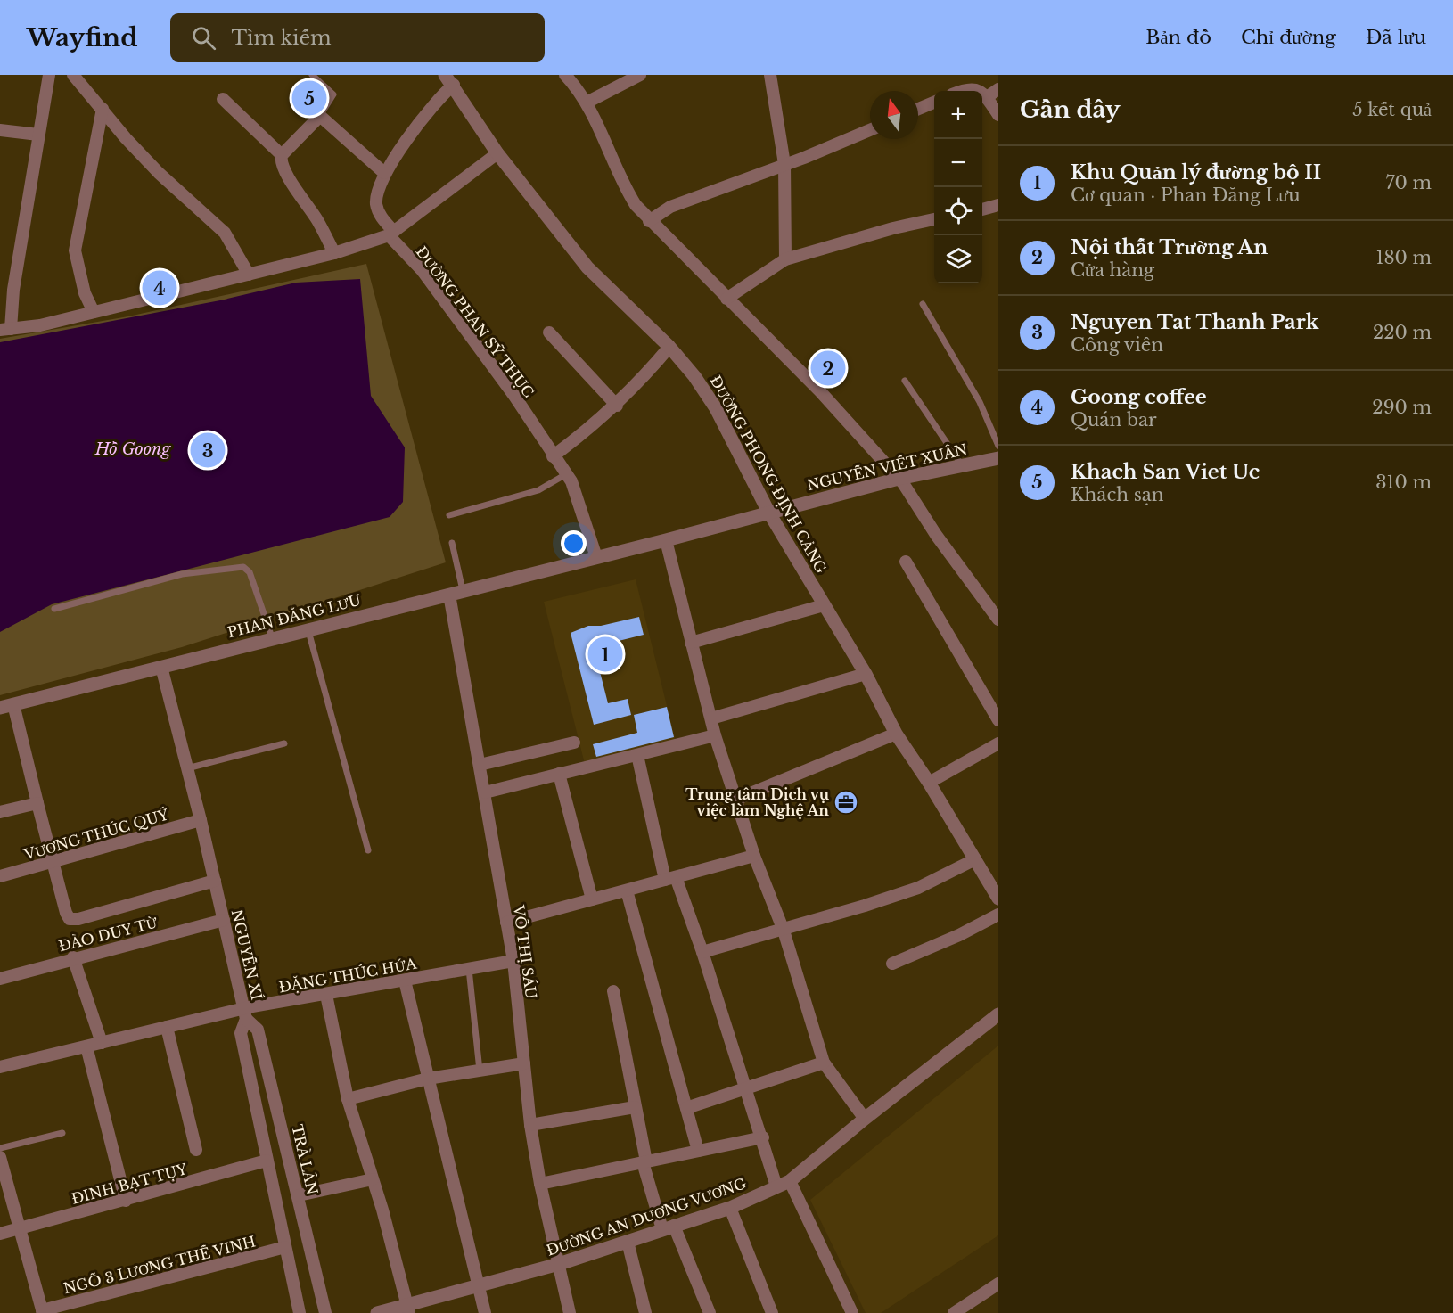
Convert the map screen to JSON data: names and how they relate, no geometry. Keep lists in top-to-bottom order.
{
  "streets": {
    "street": [
      "ĐƯỜNG PHAN SỸ THỤC",
      "NGUYỄN VIẾT XUÂN",
      "ĐƯỜNG PHONG ĐỊNH CẢNG",
      "PHAN ĐĂNG LƯU",
      "VƯƠNG THÚC QUÝ",
      "ĐÀO DUY TỪ",
      "VÕ THỊ SÁU",
      "NGUYỄN XÍ",
      "ĐẶNG THÚC HỨA",
      "TRÀ LÂN",
      "ĐINH BẠT TỤY",
      "ĐƯỜNG AN DƯƠNG VƯƠNG",
      "NGÕ 3 LƯƠNG THẾ VINH"
    ]
  },
  "crossings": [
    ["ĐƯỜNG PHAN SỸ THỤC", "NGUYỄN VIẾT XUÂN"],
    ["ĐƯỜNG PHAN SỸ THỤC", "PHAN ĐĂNG LƯU"],
    ["NGUYỄN VIẾT XUÂN", "ĐƯỜNG PHONG ĐỊNH CẢNG"],
    ["NGUYỄN VIẾT XUÂN", "PHAN ĐĂNG LƯU"],
    ["PHAN ĐĂNG LƯU", "VÕ THỊ SÁU"],
    ["PHAN ĐĂNG LƯU", "NGUYỄN XÍ"],
    ["VƯƠNG THÚC QUÝ", "NGUYỄN XÍ"],
    ["ĐÀO DUY TỪ", "NGUYỄN XÍ"],
    ["VÕ THỊ SÁU", "ĐẶNG THÚC HỨA"],
    ["VÕ THỊ SÁU", "ĐƯỜNG AN DƯƠNG VƯƠNG"],
    ["NGUYỄN XÍ", "ĐẶNG THÚC HỨA"],
    ["NGUYỄN XÍ", "TRÀ LÂN"],
    ["NGUYỄN XÍ", "ĐINH BẠT TỤY"],
    ["NGUYỄN XÍ", "NGÕ 3 LƯƠNG THẾ VINH"],
    ["ĐẶNG THÚC HỨA", "TRÀ LÂN"]
  ],
  "water": ["Hồ Goong"],
  "places": {
    "office": ["Trung tâm Dịch vụ việc làm Nghệ An"]
  },
  "north": "top",
  "page": {
    "header": "Wayfind",
    "search": "Tìm kiếm",
    "nav": ["Bản đồ", "Chỉ đường", "Đã lưu"],
    "heading": ["Gần đây", "5 kết quả"],
    "pins": [
      "5",
      "4",
      "2",
      "3",
      "1"
    ],
    "map_buttons": ["+", "−"],
    "list": [
      {
        "mark": "1",
        "name": "Khu Quản lý đường bộ II",
        "note": "Cơ quan · Phan Đăng Lưu",
        "value": "70 m"
      },
      {
        "mark": "2",
        "name": "Nội thất Trường An",
        "note": "Cửa hàng",
        "value": "180 m"
      },
      {
        "mark": "3",
        "name": "Nguyen Tat Thanh Park",
        "note": "Công viên",
        "value": "220 m"
      },
      {
        "mark": "4",
        "name": "Goong coffee",
        "note": "Quán bar",
        "value": "290 m"
      },
      {
        "mark": "5",
        "name": "Khach San Viet Uc",
        "note": "Khách sạn",
        "value": "310 m"
      }
    ]
  }
}
